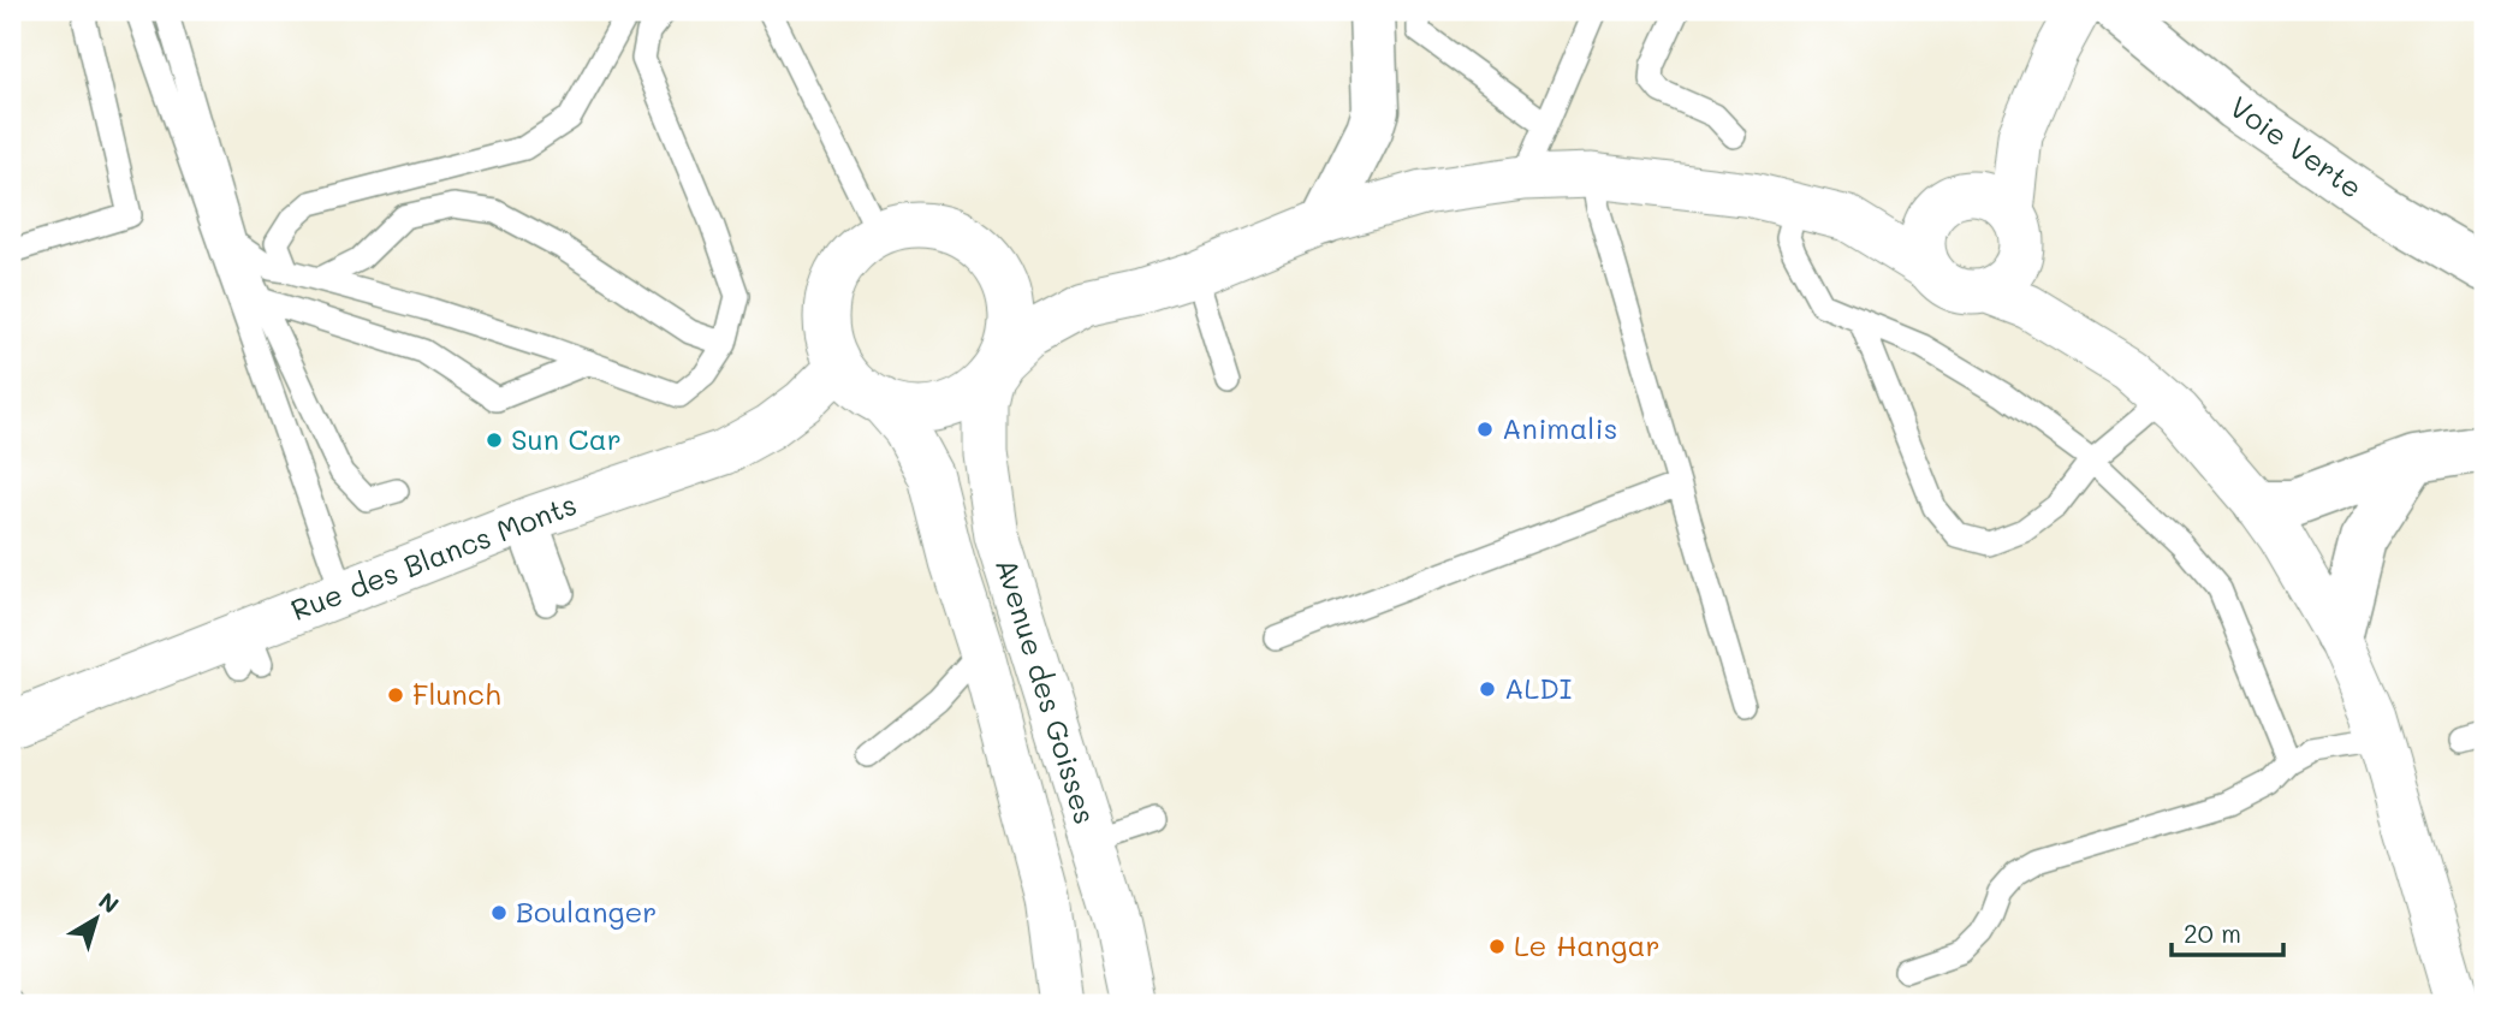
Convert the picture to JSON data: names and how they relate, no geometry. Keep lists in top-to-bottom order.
{
  "streets": {
    "main road": ["Voie Verte"],
    "street": ["Rue des Blancs Monts", "Avenue des Goisses"]
  },
  "crossings": [
    ["Rue des Blancs Monts", "Avenue des Goisses"]
  ],
  "places": [
    "Animalis",
    "Sun Car",
    "ALDI",
    "Flunch",
    "Boulanger",
    "Le Hangar"
  ],
  "scale_bar": "20 m",
  "north": "top right"
}
